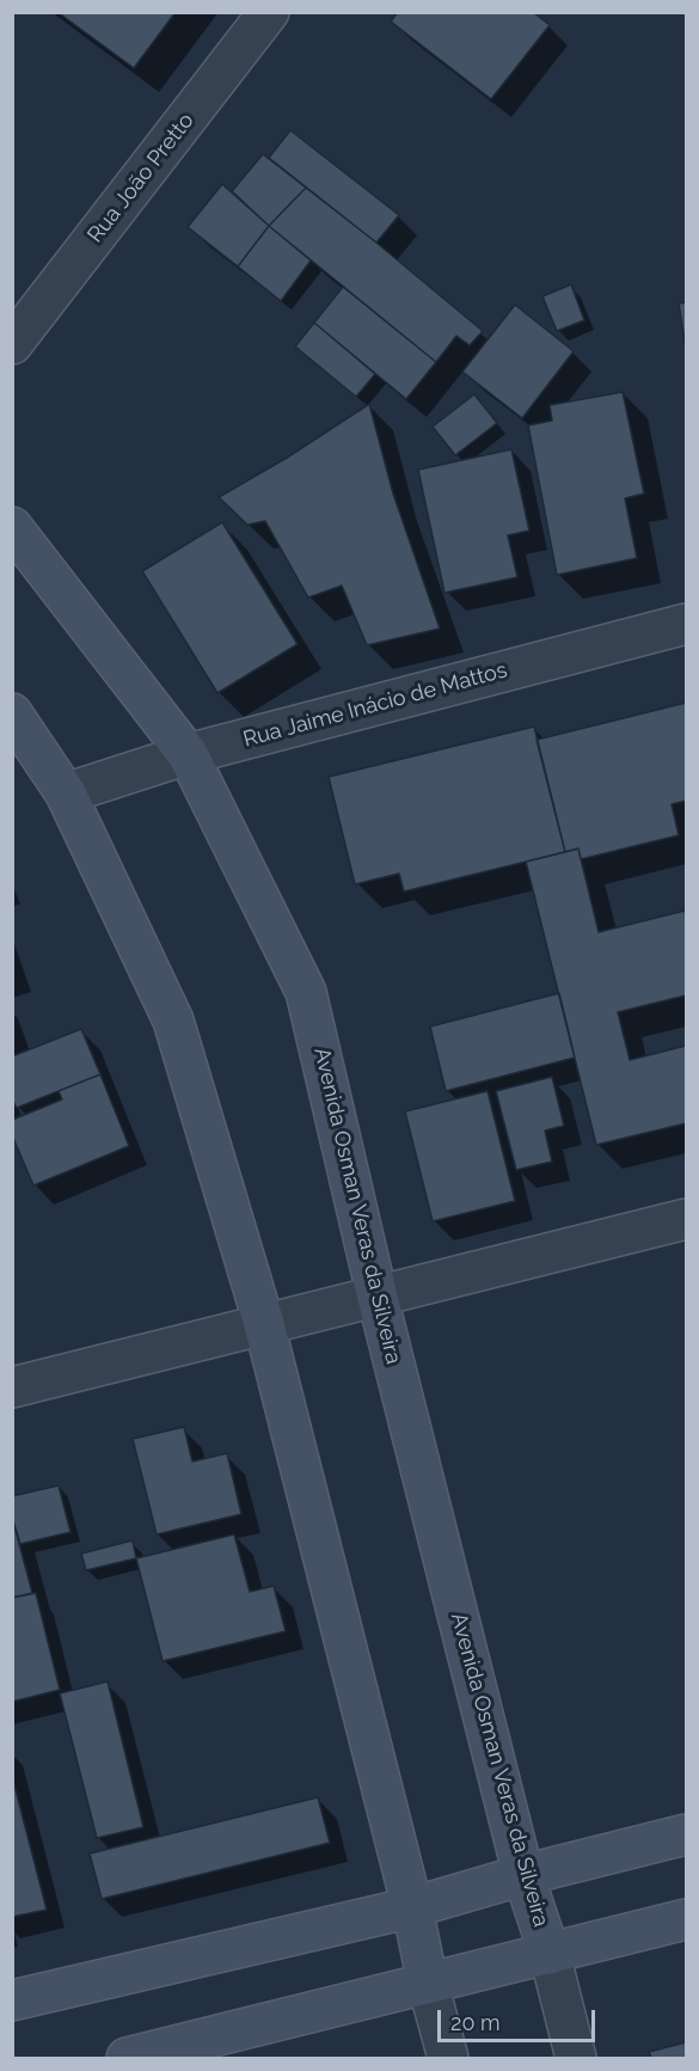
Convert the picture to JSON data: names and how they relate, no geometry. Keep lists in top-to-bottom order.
{
  "streets": {
    "main road": ["Avenida Osman Veras da Silveira"],
    "street": ["Rua João Pretto", "Rua Jaime Inácio de Mattos"]
  },
  "crossings": [
    ["Rua Jaime Inácio de Mattos", "Avenida Osman Veras da Silveira"]
  ],
  "scale_bar": "20 m"
}
